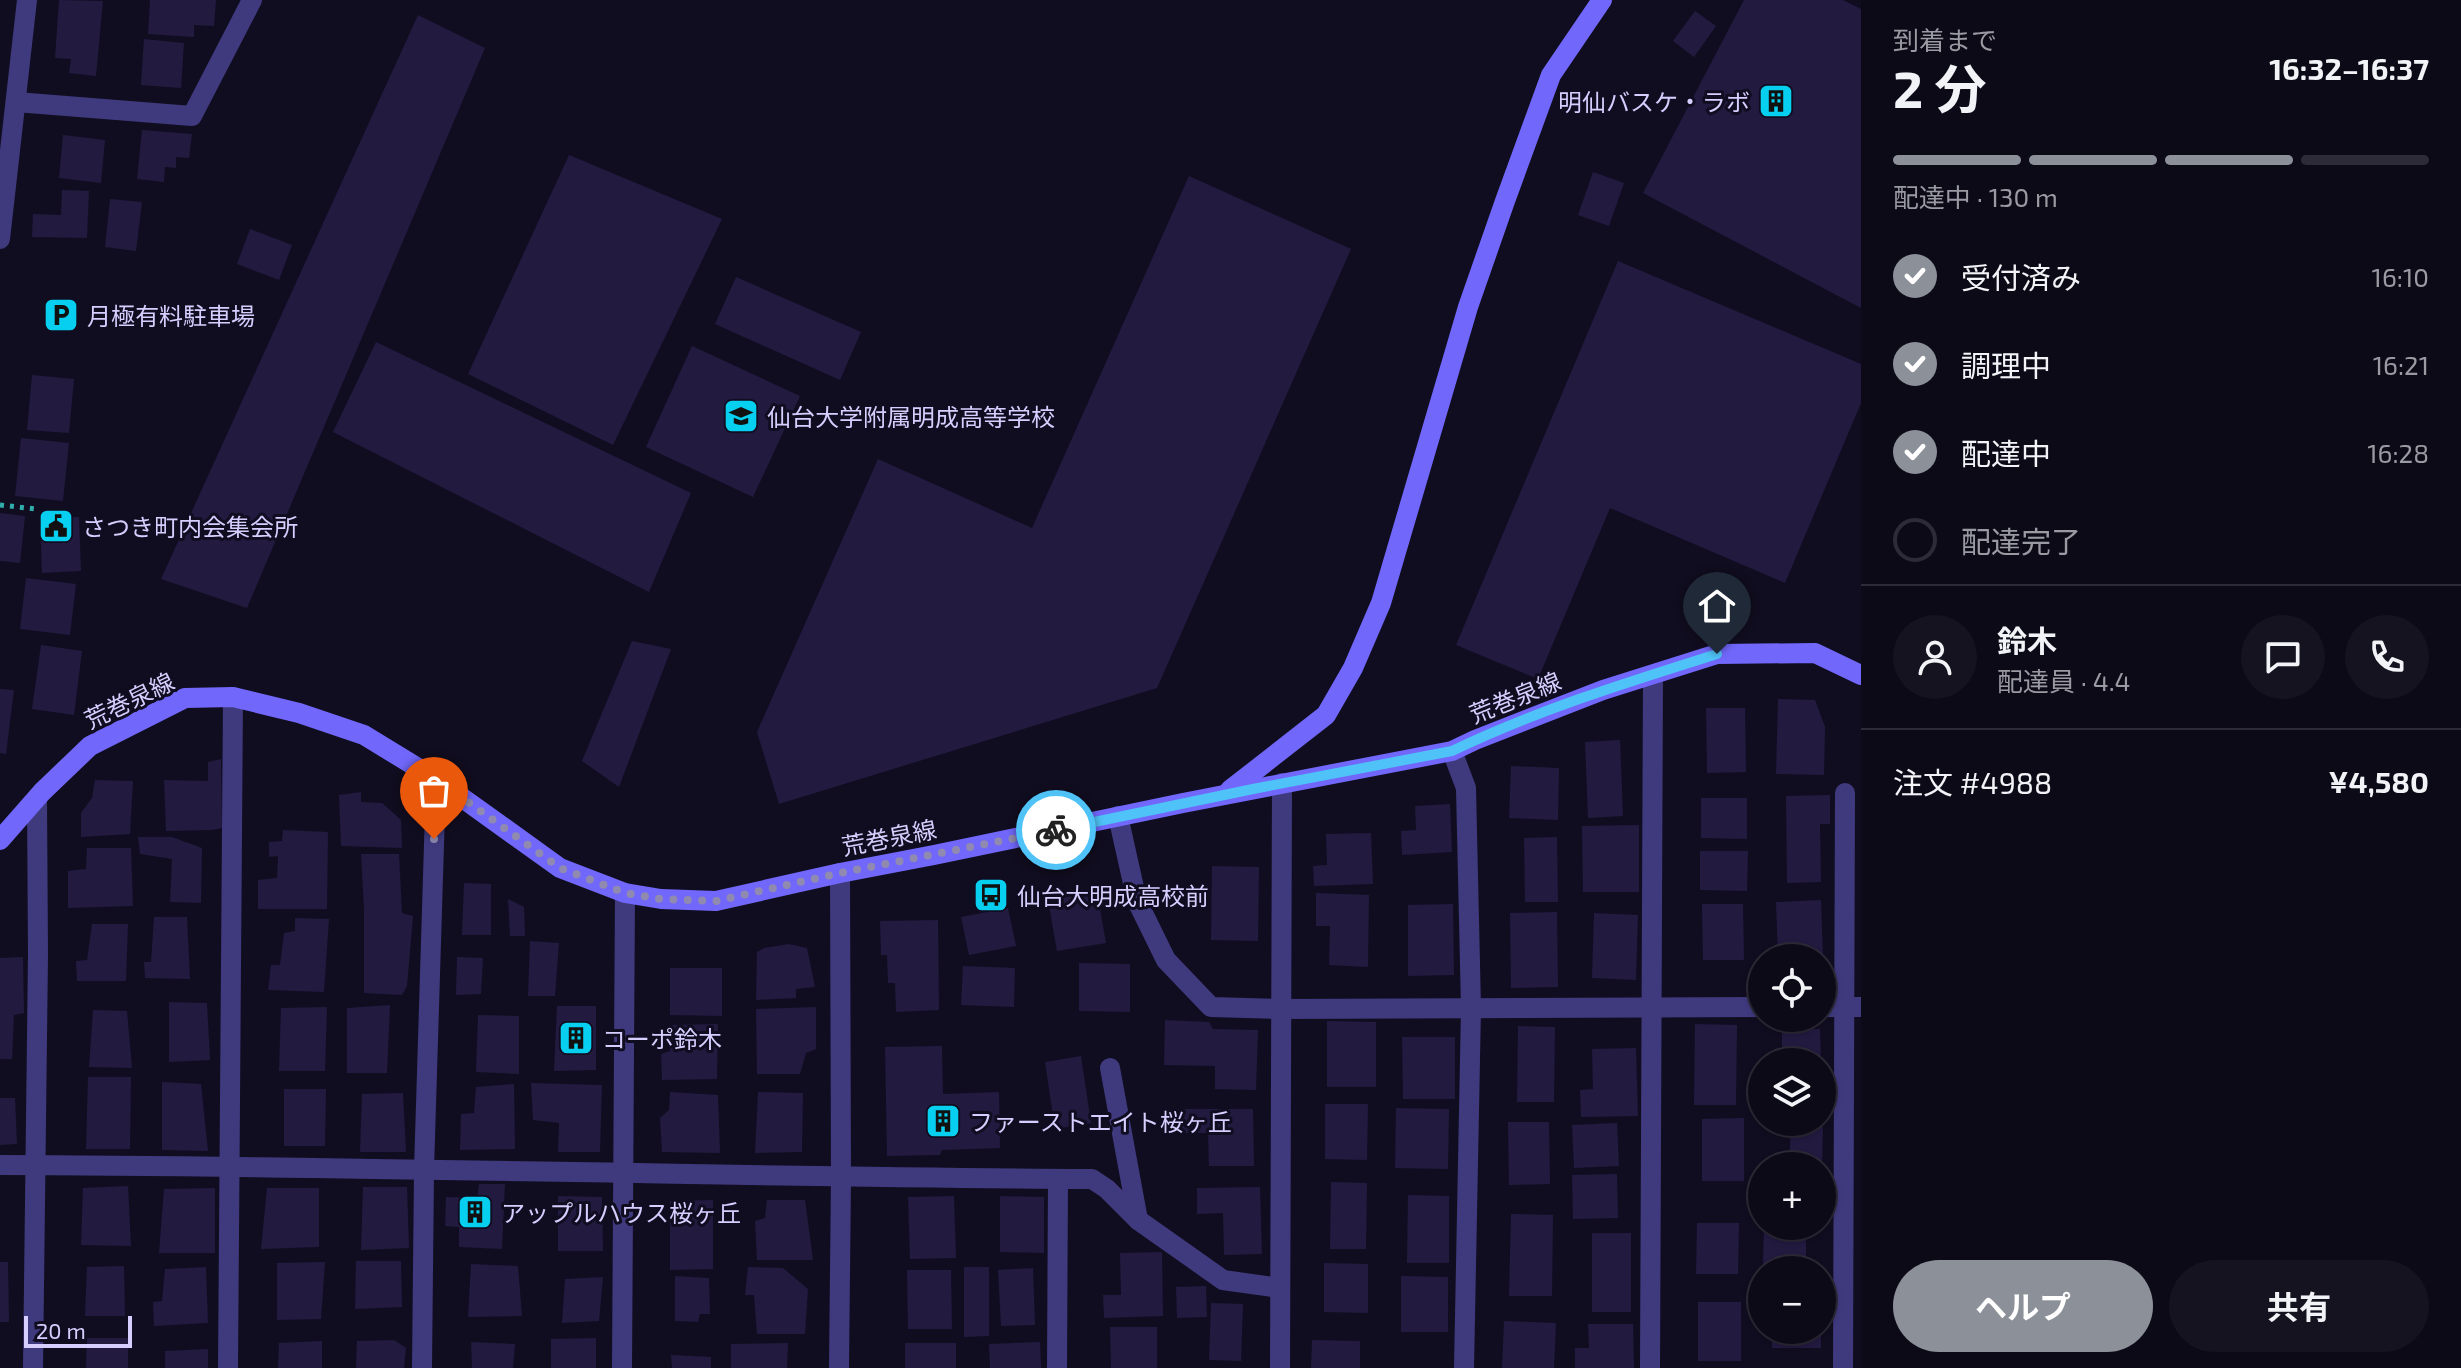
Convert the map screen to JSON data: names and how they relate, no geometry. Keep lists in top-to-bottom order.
{
  "streets": {
    "street": ["荒巻泉線"]
  },
  "places": {
    "building": [
      "明仙バスケ・ラボ",
      "コーポ鈴木",
      "ファーストエイト桜ヶ丘",
      "アップルハウス桜ヶ丘"
    ],
    "parking": ["月極有料駐車場"],
    "school or university": ["仙台大学附属明成高等学校"],
    "public building": ["さつき町内会集会所"],
    "bus stop": ["仙台大明成高校前"]
  },
  "scale_bar": "20 m",
  "page": {
    "heading": ["2 分", "到着まで", "16:32–16:37"],
    "panel": [
      "鈴木",
      "配達員 · 4.4",
      "注文 #4988",
      "¥4,580"
    ],
    "bar": "配達中 · 130 m",
    "list": [
      ["受付済み", "16:10"],
      ["調理中", "16:21"],
      ["配達中", "16:28"],
      "配達完了"
    ],
    "map_buttons": ["+", "−"],
    "buttons": ["ヘルプ", "共有"],
    "scale": "20 m"
  }
}
